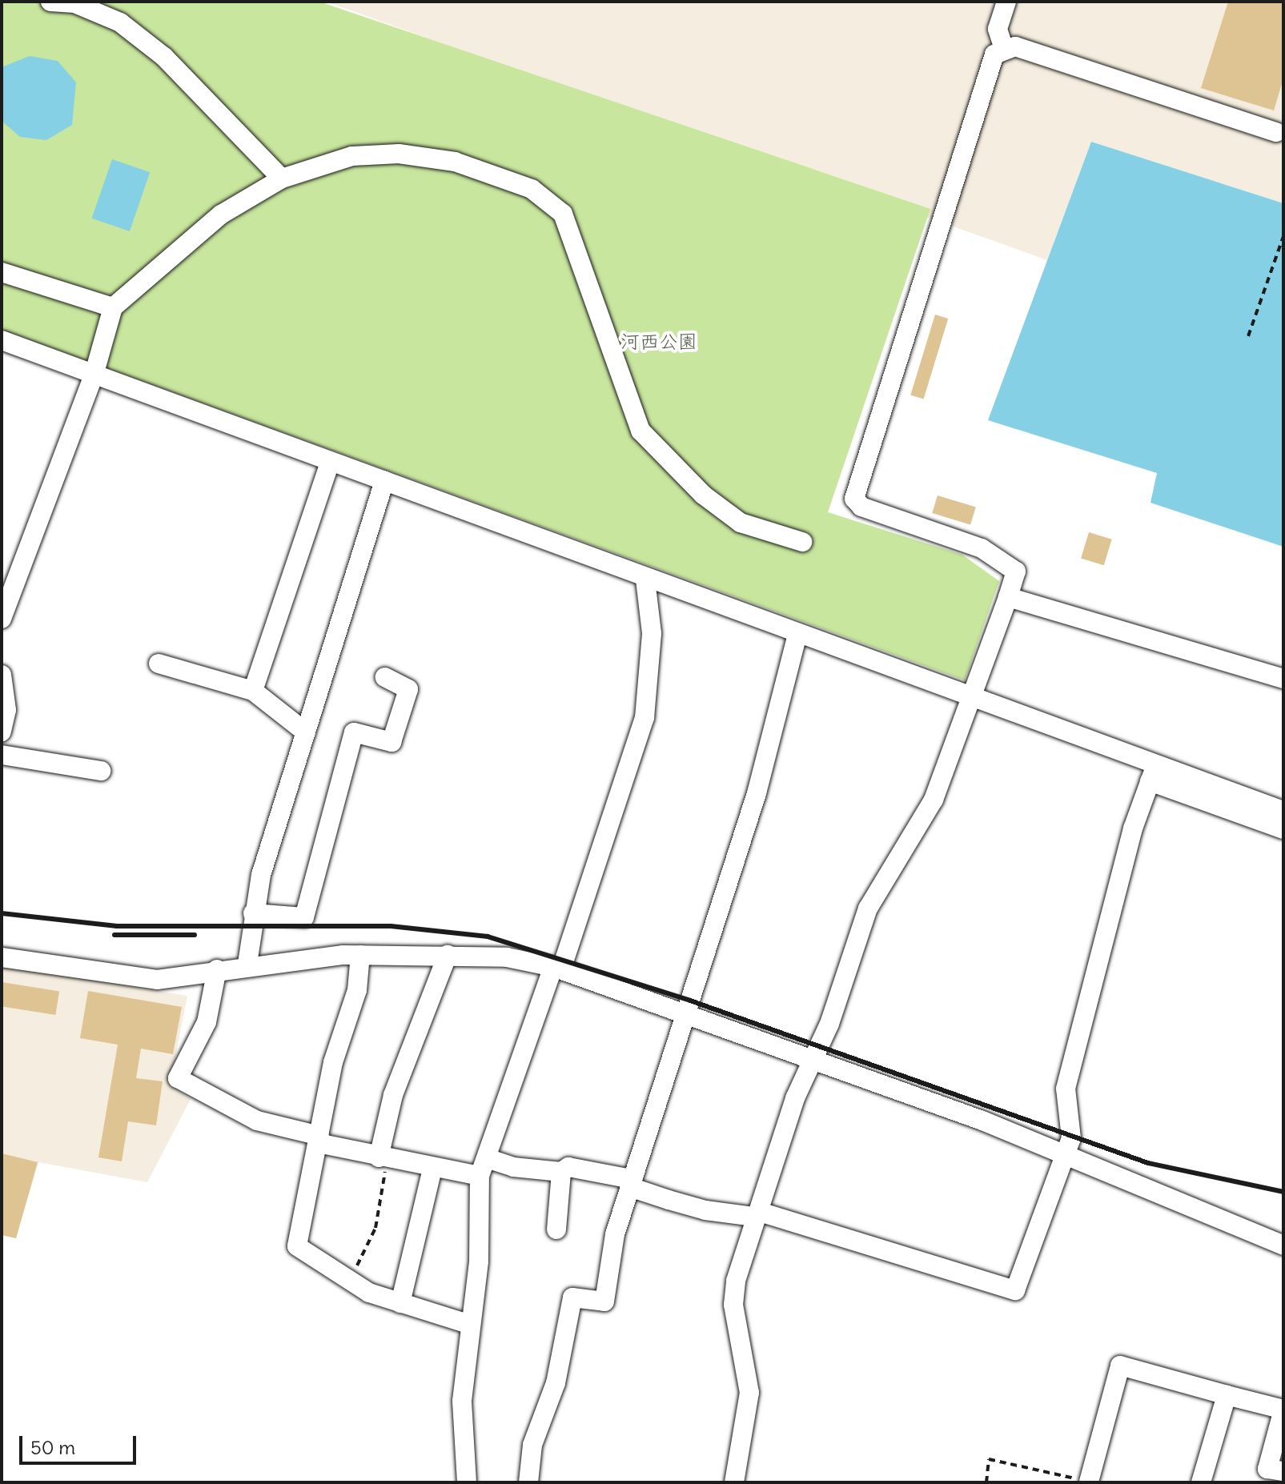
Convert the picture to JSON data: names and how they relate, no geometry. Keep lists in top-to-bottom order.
{
  "parks": ["河西公園"],
  "scale_bar": "50 m"
}
